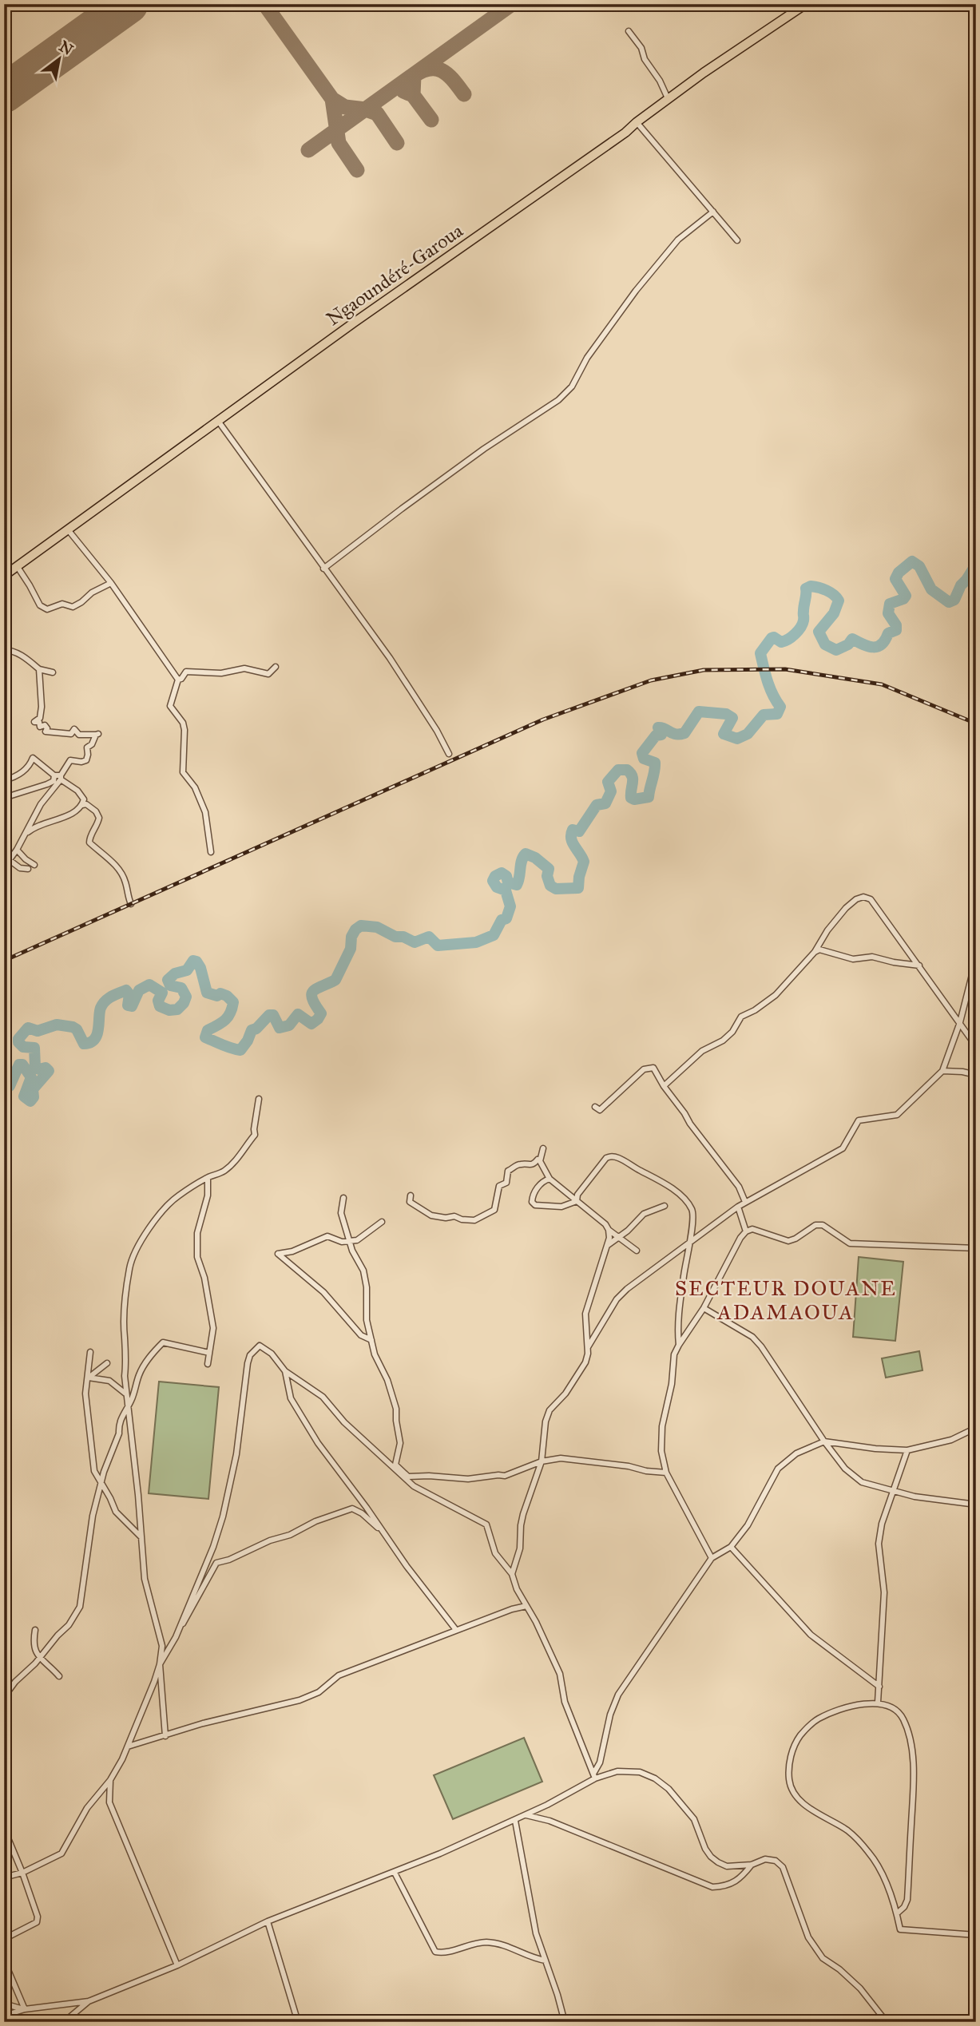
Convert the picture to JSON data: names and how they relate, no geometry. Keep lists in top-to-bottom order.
{
  "streets": {
    "highway": ["Ngaoundéré-Garoua"]
  },
  "districts": ["SECTEUR DOUANE ADAMAOUA"],
  "north": "top right"
}
